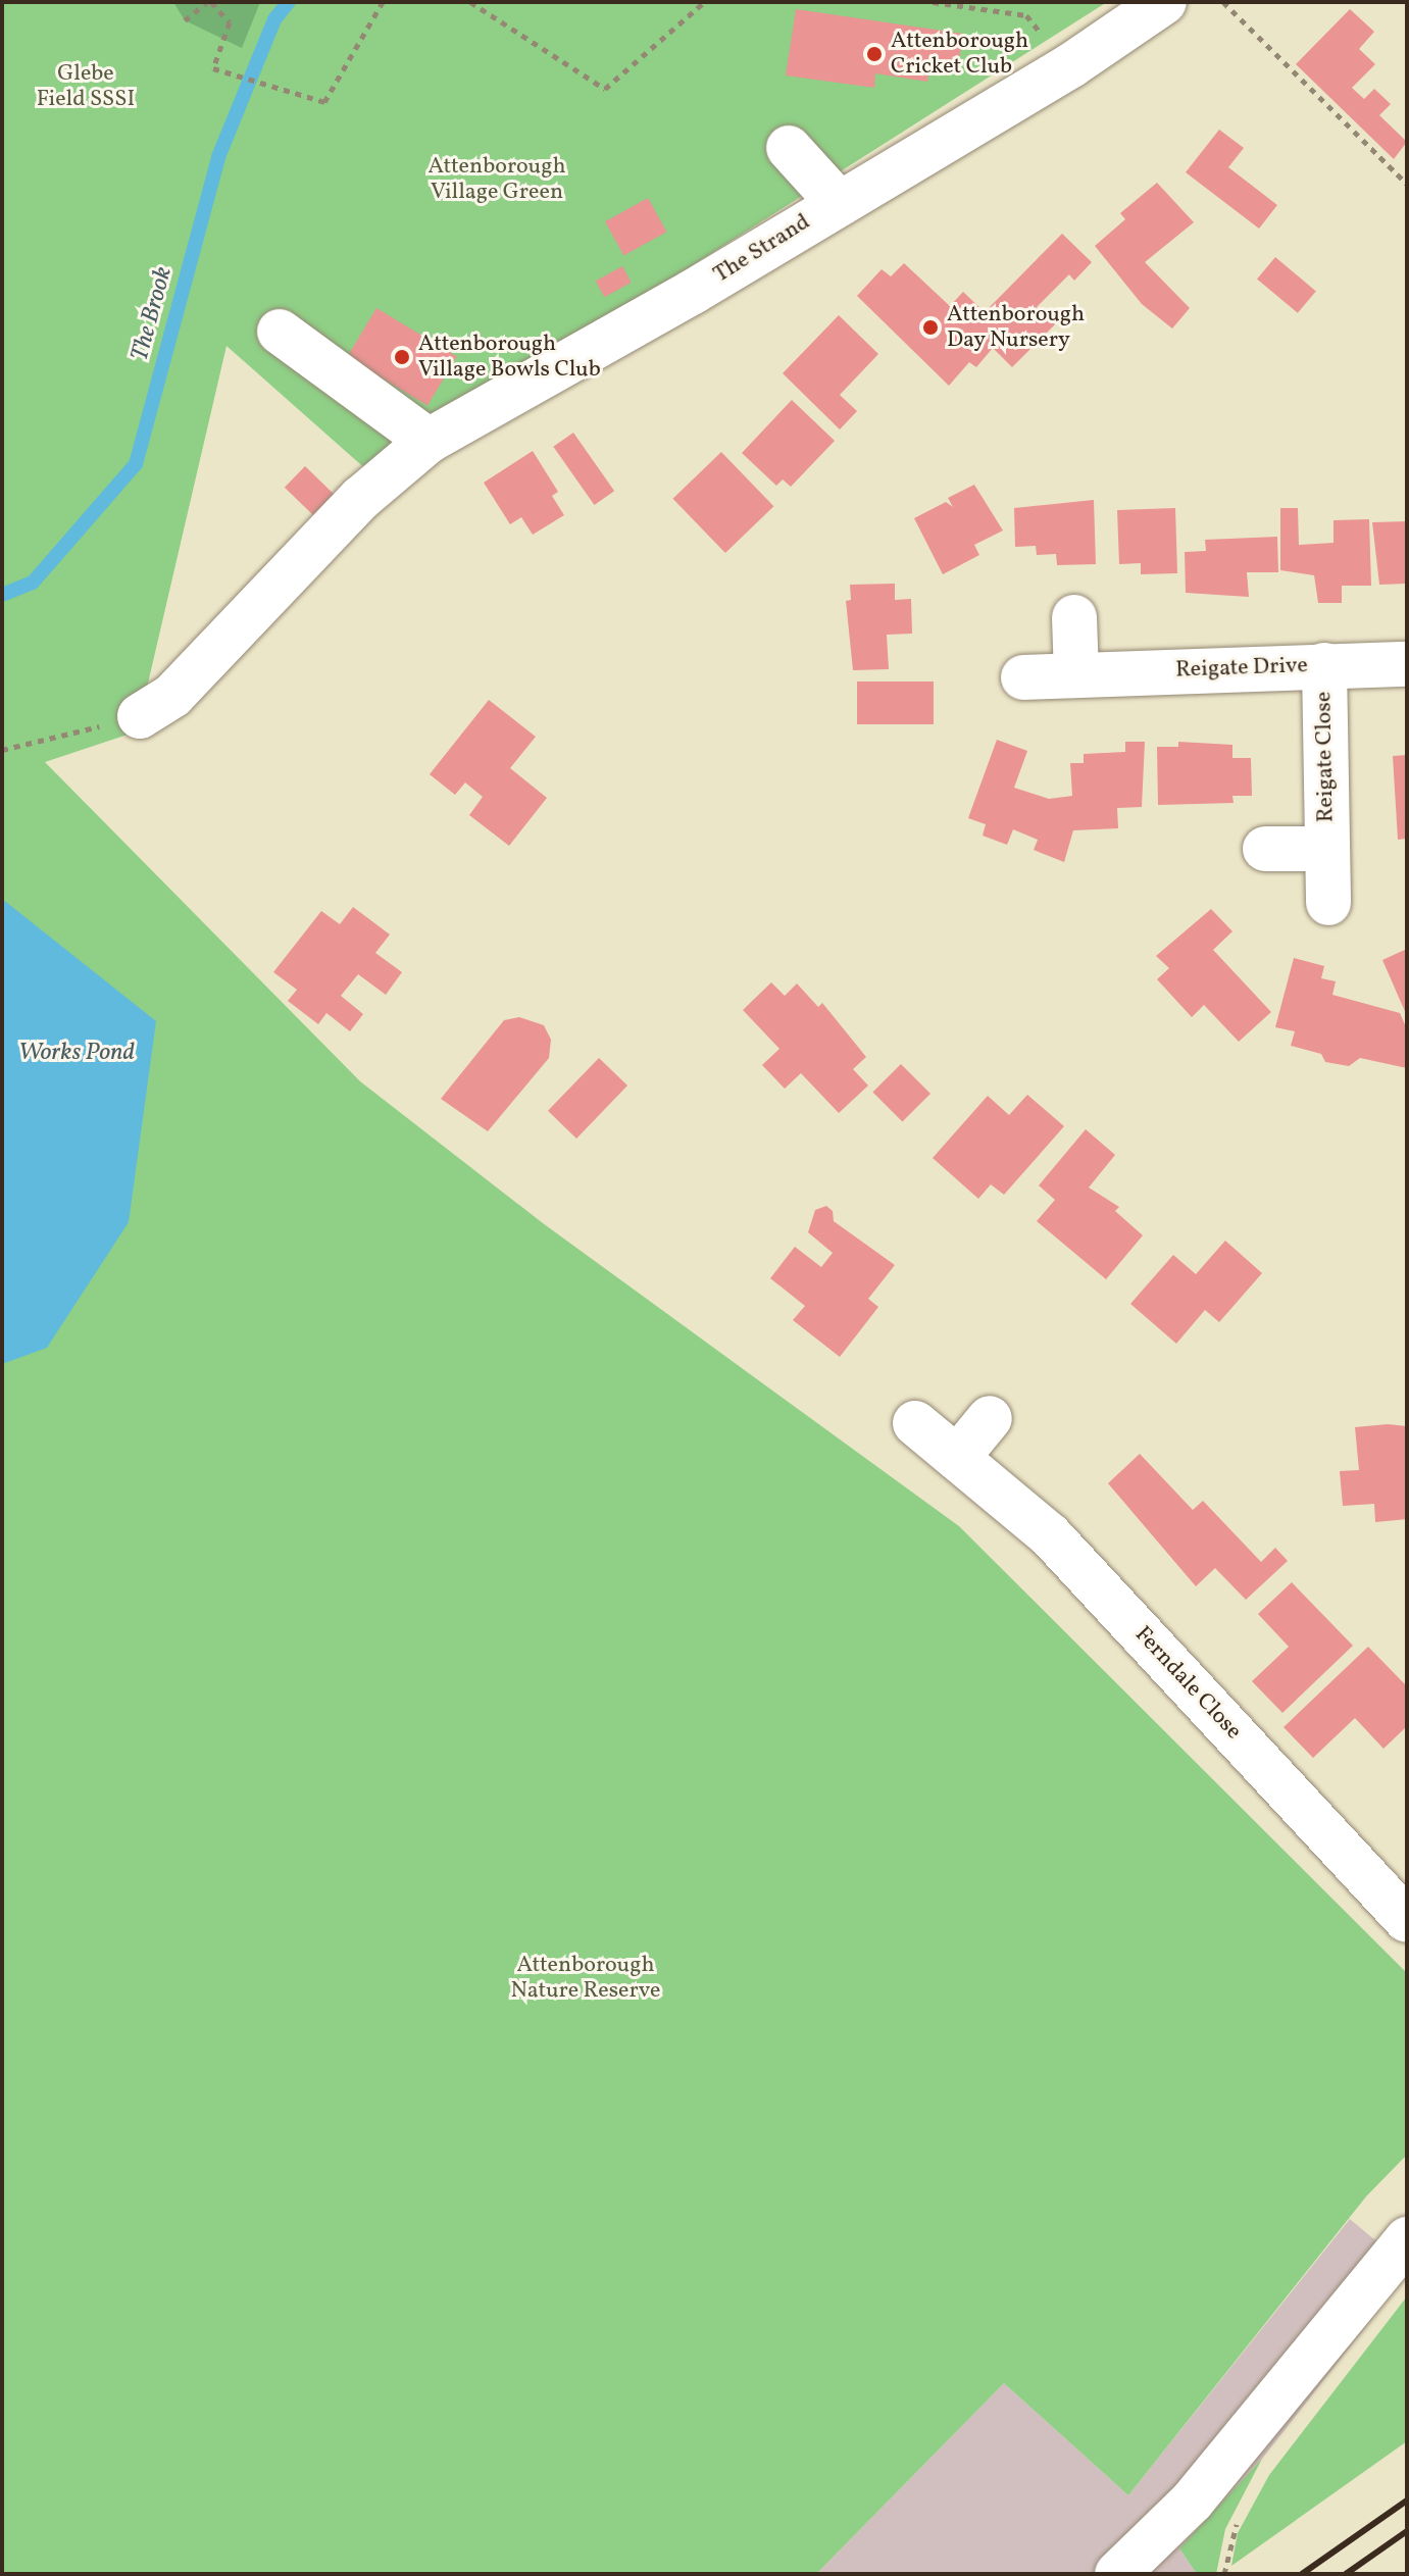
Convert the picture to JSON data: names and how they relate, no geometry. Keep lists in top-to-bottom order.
{
  "streets": {
    "street": [
      "The Strand",
      "Reigate Drive",
      "Reigate Close",
      "Ferndale Close"
    ]
  },
  "crossings": [
    ["Reigate Drive", "Reigate Close"]
  ],
  "water": ["The Brook", "Works Pond"],
  "parks": ["Glebe Field SSSI", "Attenborough Village Green", "Attenborough Nature Reserve"],
  "places": ["Attenborough Cricket Club", "Attenborough Day Nursery", "Attenborough Village Bowls Club"]
}
